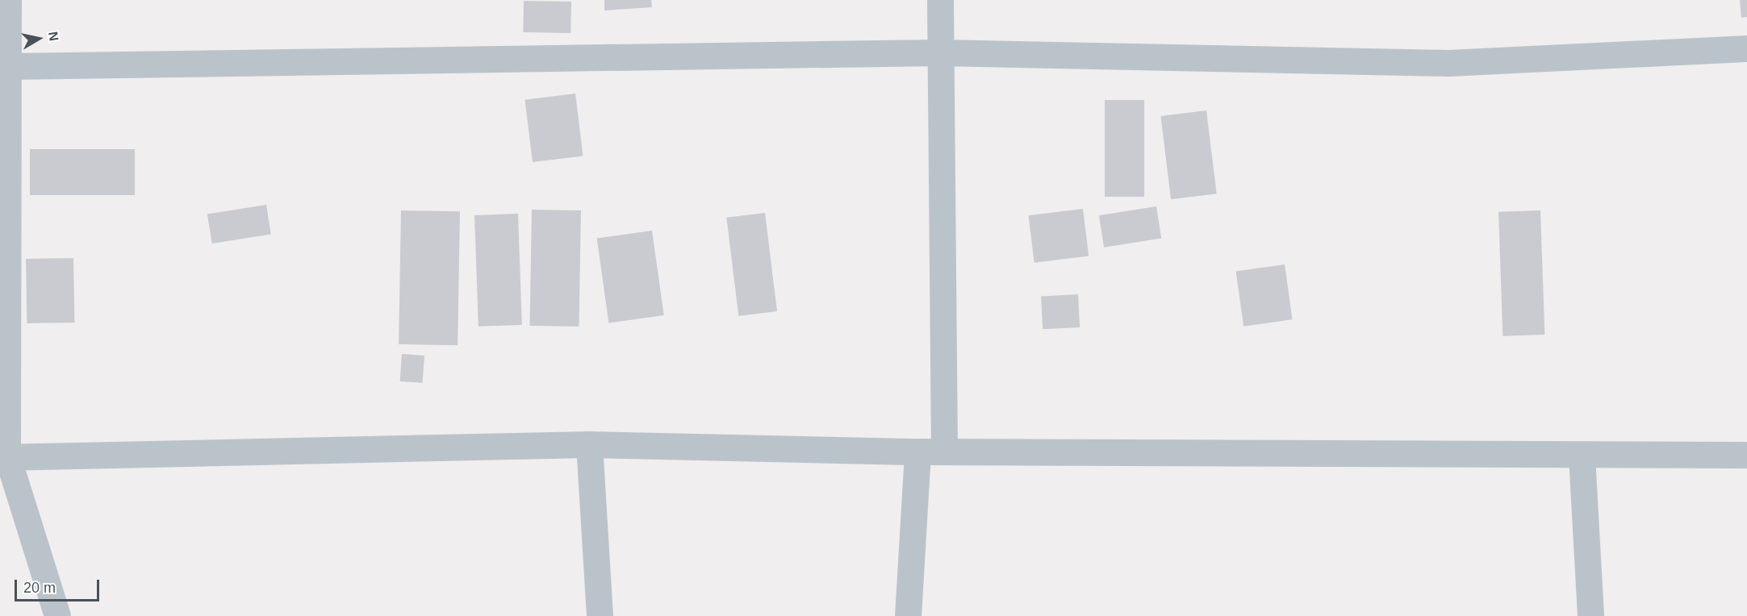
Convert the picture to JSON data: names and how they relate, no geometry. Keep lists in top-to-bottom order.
{
  "scale_bar": "20 m",
  "north": "right"
}
